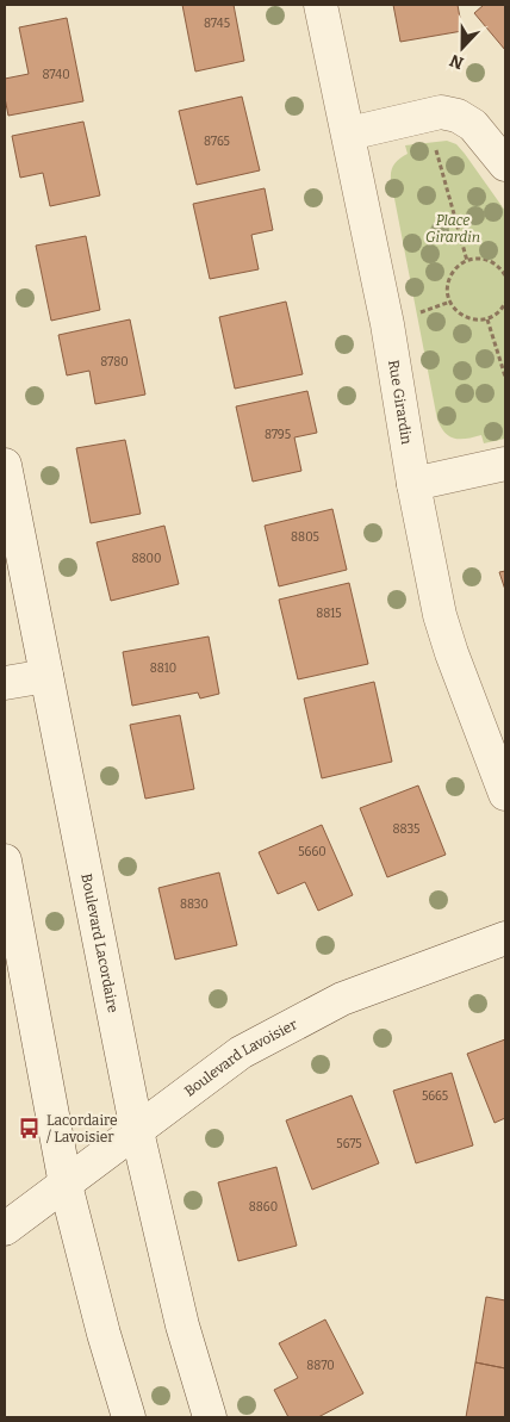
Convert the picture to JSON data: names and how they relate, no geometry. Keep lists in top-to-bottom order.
{
  "streets": {
    "street": ["Rue Girardin", "Boulevard Lacordaire", "Boulevard Lavoisier"]
  },
  "crossings": [
    ["Boulevard Lacordaire", "Boulevard Lavoisier"]
  ],
  "parks": ["Place Girardin"],
  "places": {
    "bus stop": ["Lacordaire / Lavoisier"]
  },
  "house_numbers": [
    "8745",
    "8740",
    "8765",
    "8780",
    "8795",
    "8805",
    "8800",
    "8815",
    "8810",
    "8835",
    "5660",
    "8830",
    "5665",
    "5675",
    "8860",
    "8870"
  ],
  "north": "bottom"
}
